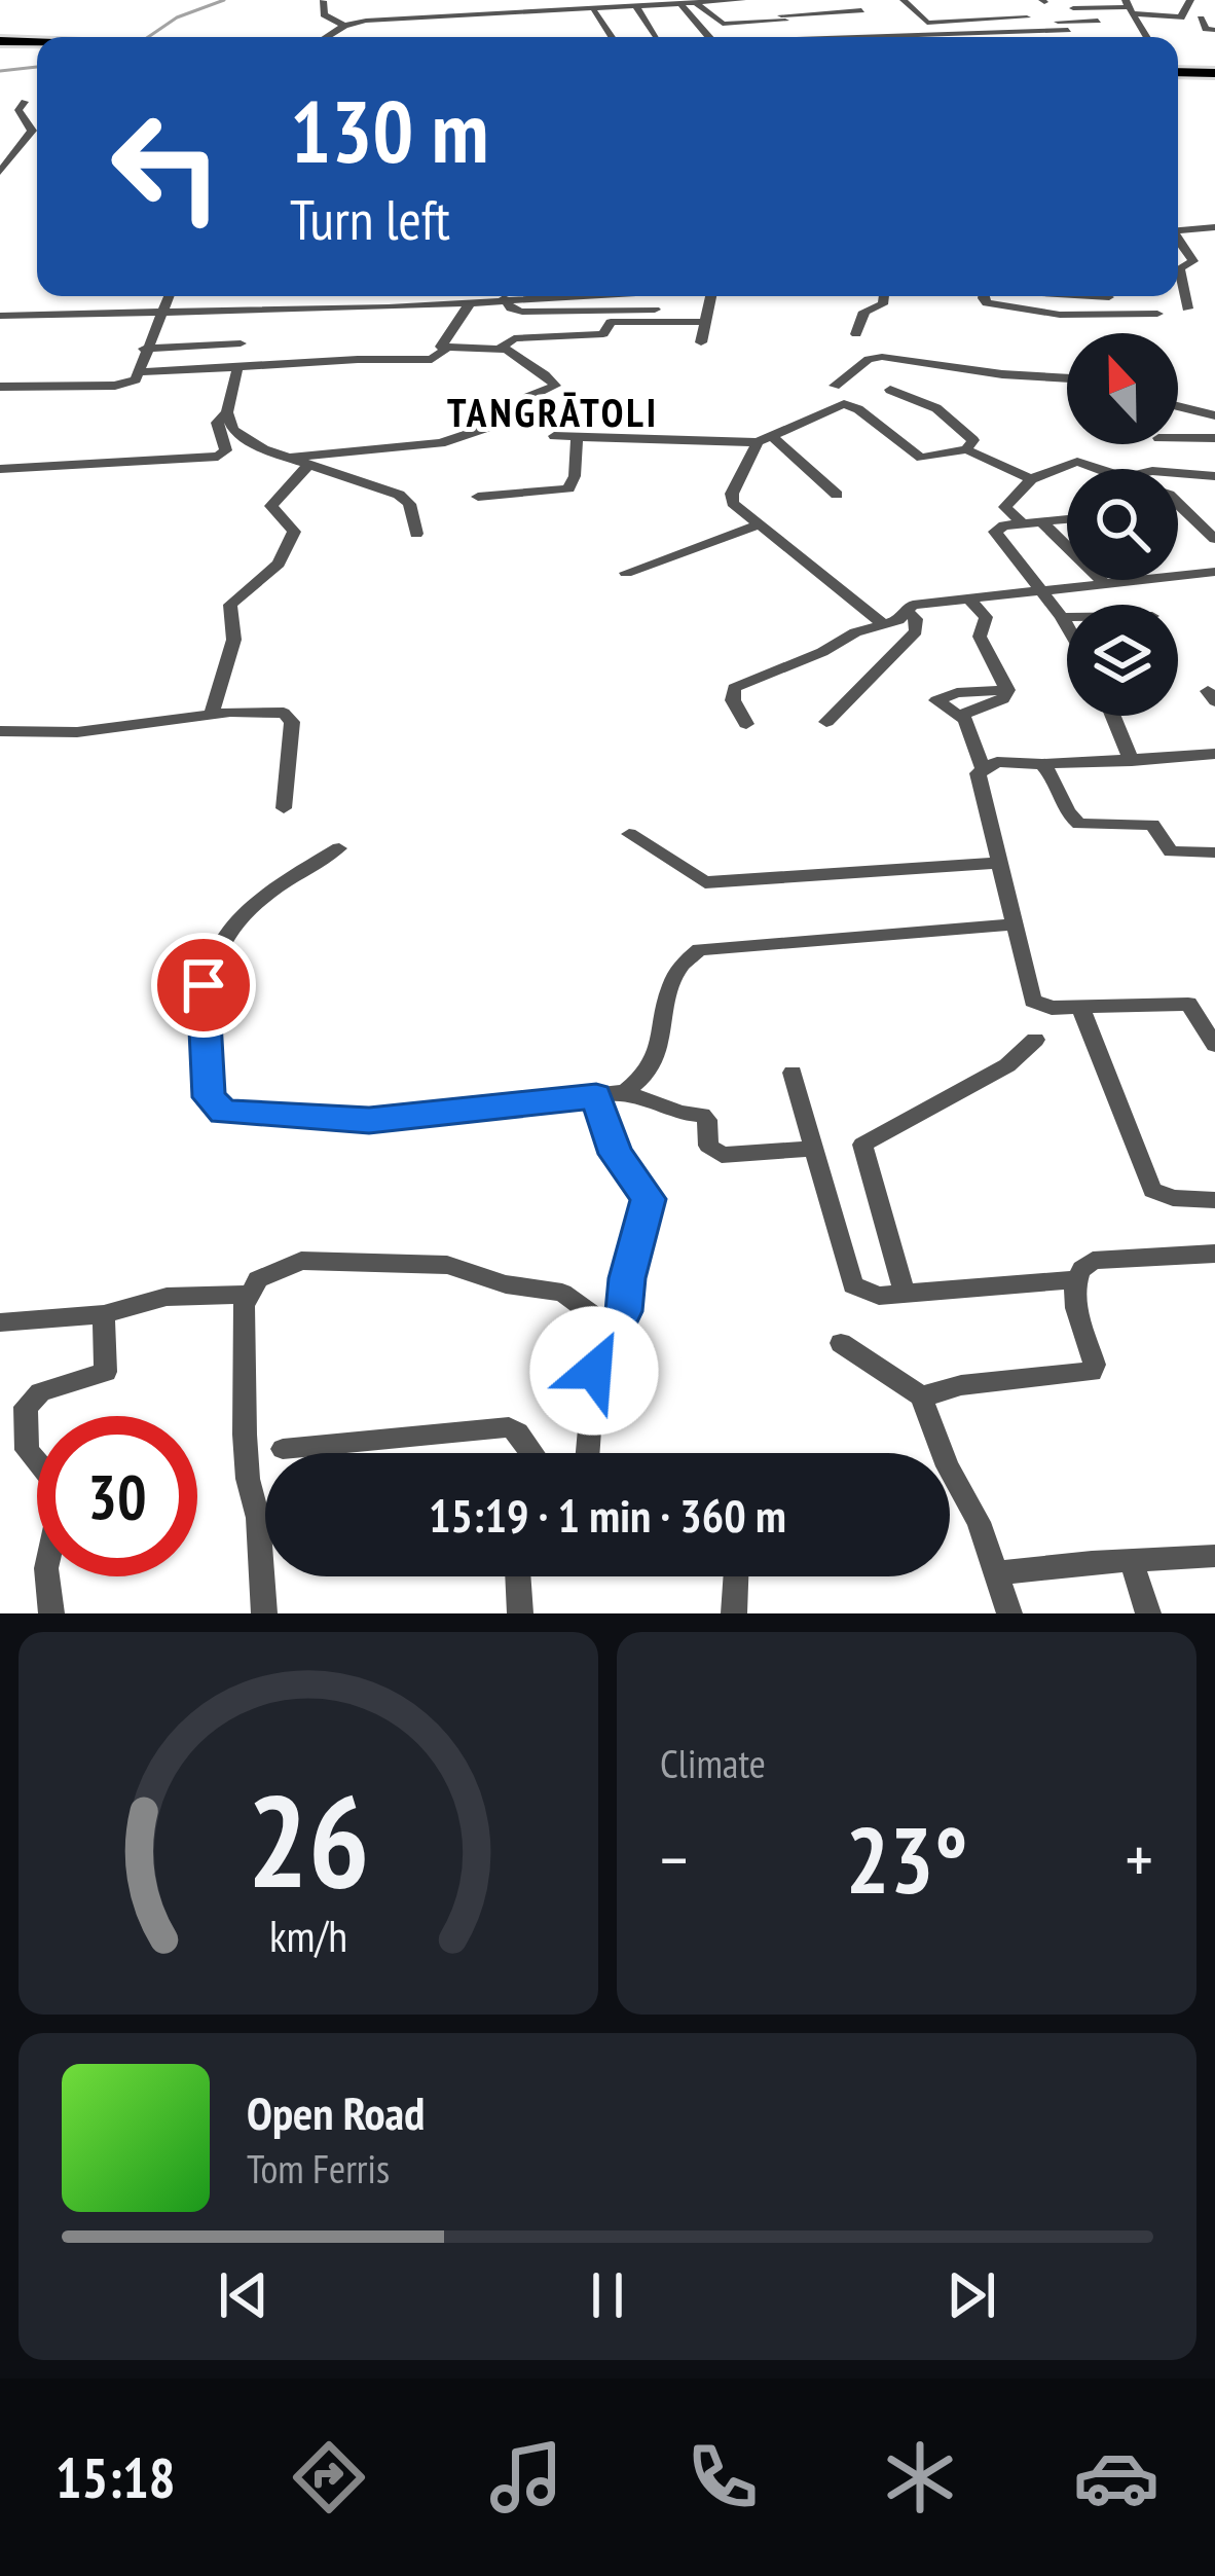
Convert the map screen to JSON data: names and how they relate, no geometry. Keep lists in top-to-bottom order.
{
  "districts": ["TANGRĀTOLI"],
  "north": "top",
  "page": {
    "turn": ["130 m", "Turn left"],
    "limit": "30",
    "trip": "15:19 · 1 min · 360 m",
    "tile": "Climate",
    "heat": ["−", "23°", "+"],
    "song": ["Open Road", "Tom Ferris"],
    "tabs": "15:18",
    "gauge": ["26", "km/h"]
  }
}
